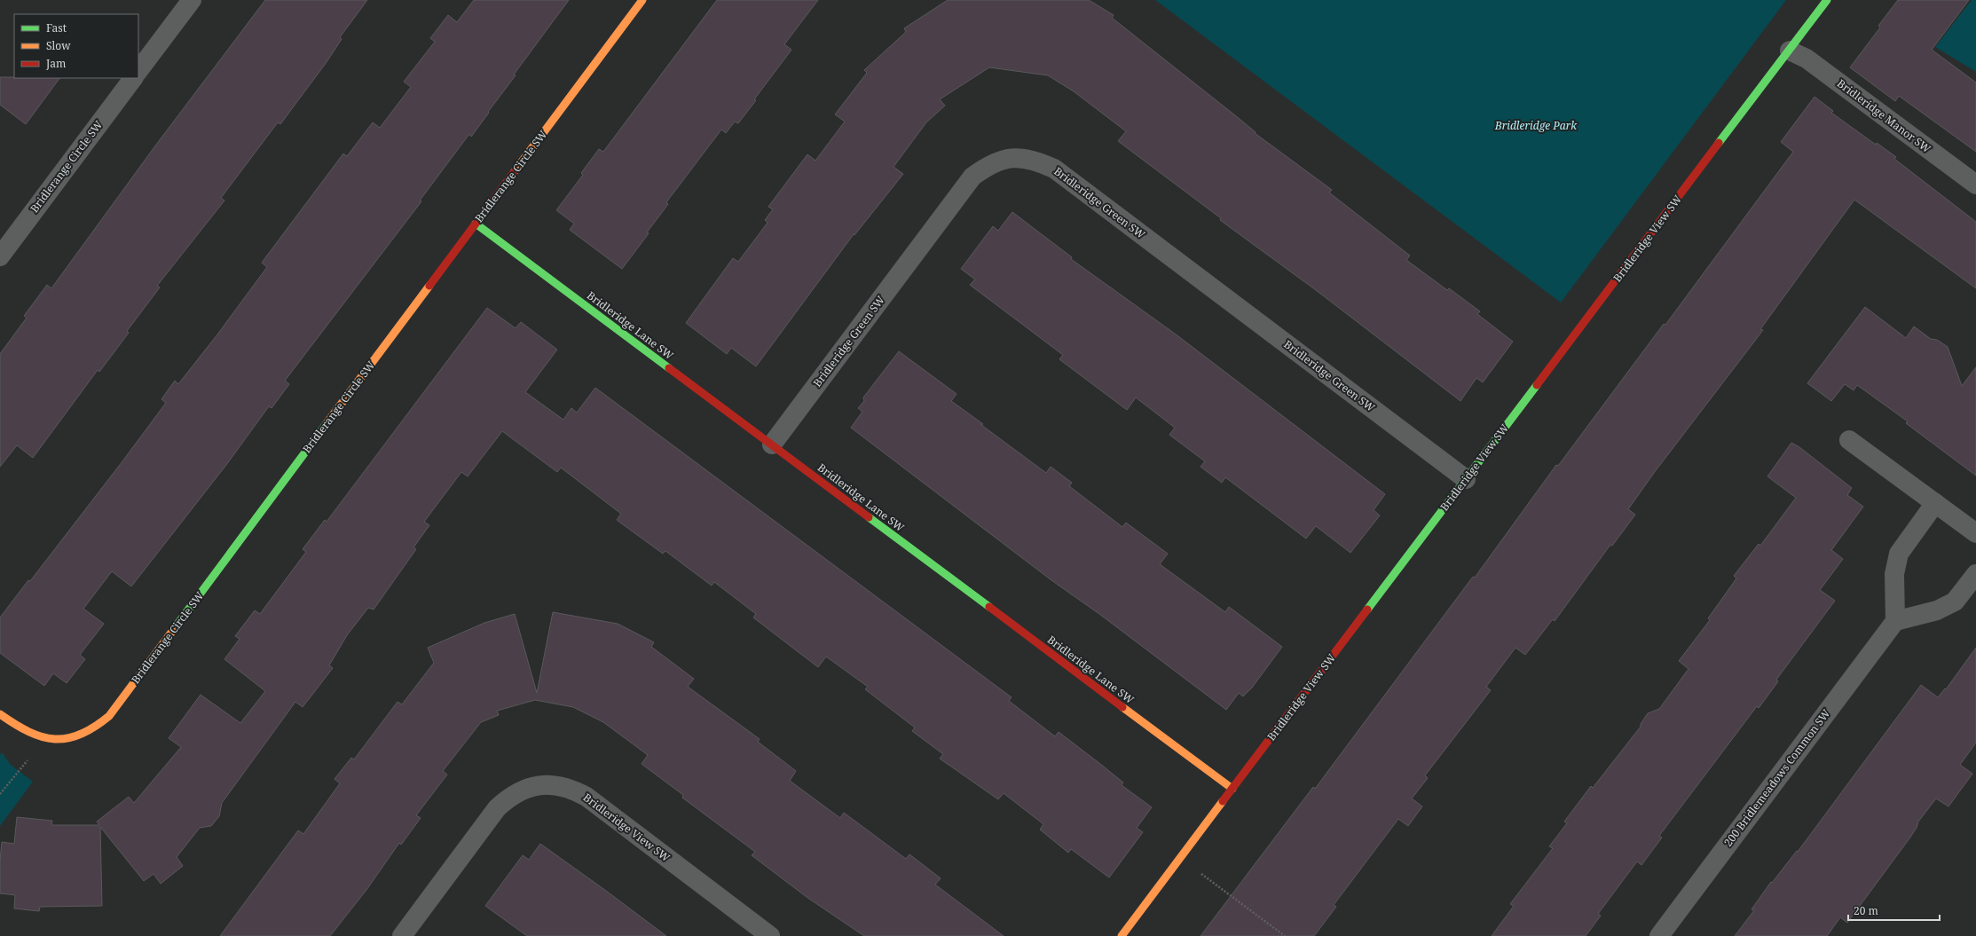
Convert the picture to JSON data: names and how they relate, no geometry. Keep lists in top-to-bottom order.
{
  "streets": {
    "street": [
      "Bridleridge Manor SW",
      "Bridlerange Circle SW",
      "Bridleridge Green SW",
      "Bridleridge View SW",
      "Bridleridge Lane SW",
      "200 Bridlemeadows Common SW"
    ]
  },
  "crossings": [
    ["Bridleridge Manor SW", "Bridleridge View SW"],
    ["Bridlerange Circle SW", "Bridleridge Lane SW"],
    ["Bridleridge Green SW", "Bridleridge View SW"],
    ["Bridleridge Green SW", "Bridleridge Lane SW"],
    ["Bridleridge View SW", "Bridleridge Lane SW"]
  ],
  "parks": ["Bridleridge Park"],
  "legend": ["Fast", "Slow", "Jam"],
  "scale_bar": "20 m"
}
